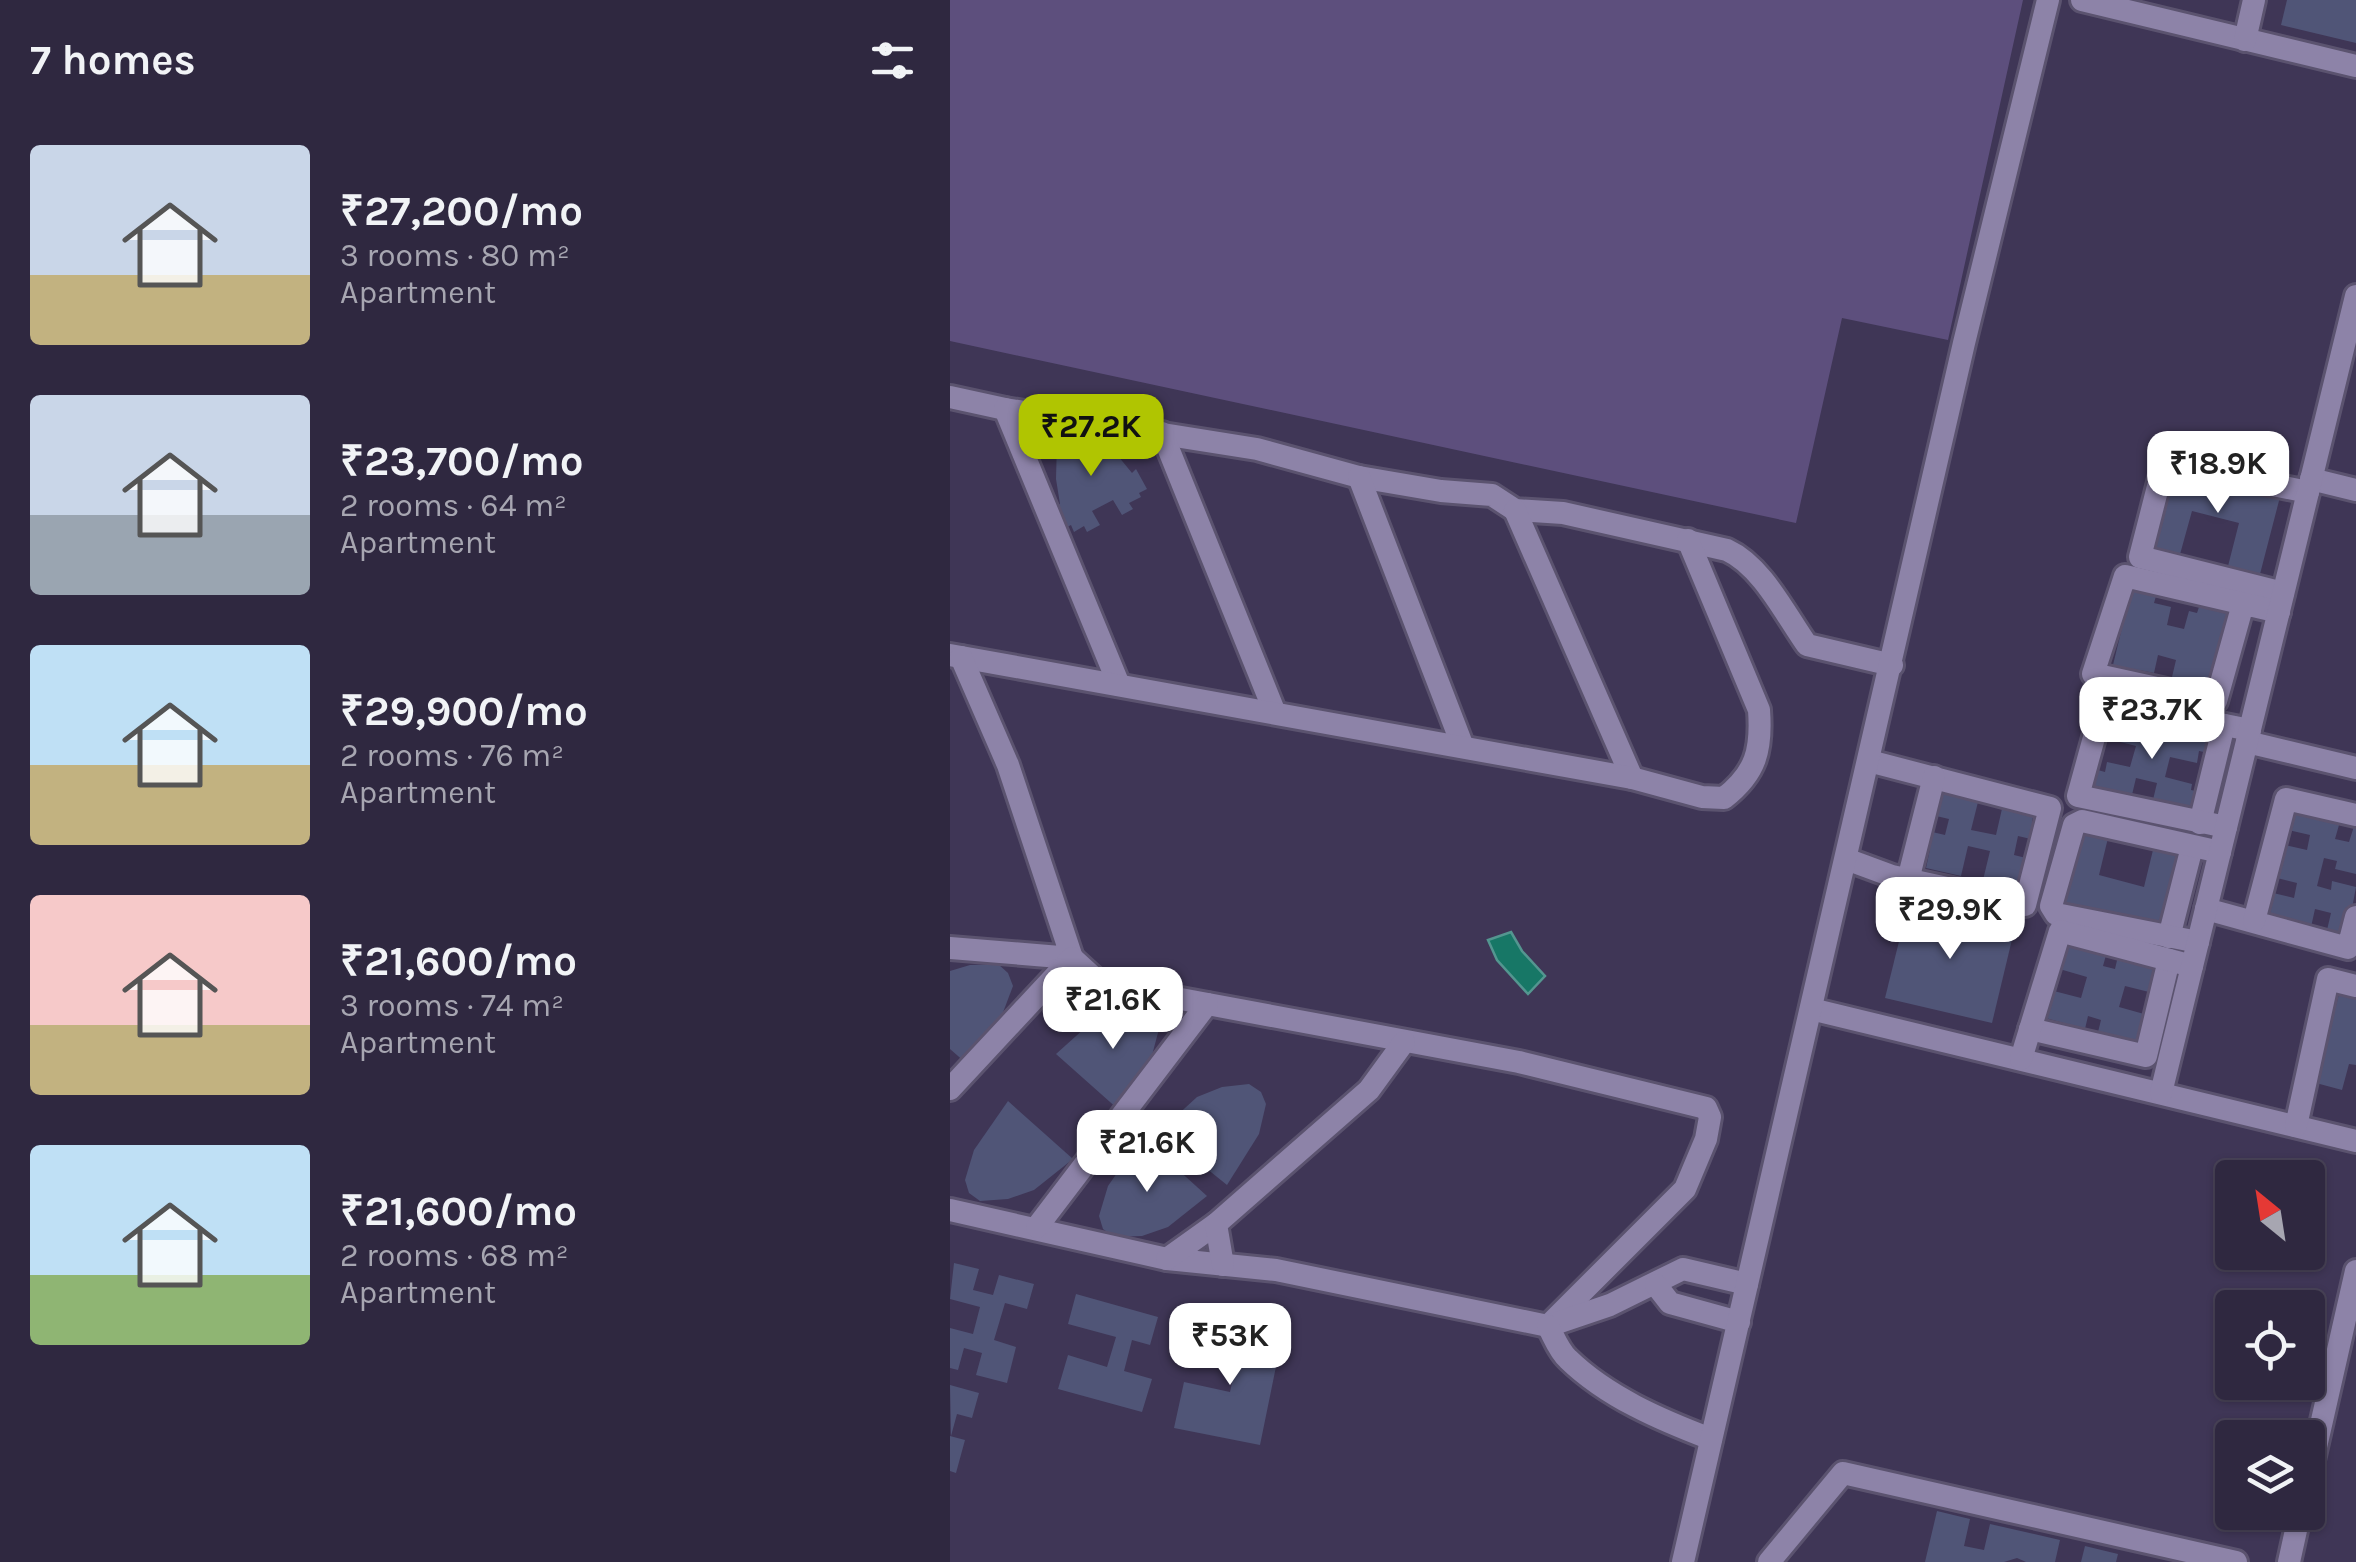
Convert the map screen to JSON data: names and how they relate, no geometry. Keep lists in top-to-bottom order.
{
  "north": "top left",
  "page": {
    "heading": "7 homes",
    "list": [
      {
        "name": "₹27,200/mo",
        "note": "3 rooms · 80 m² · Apartment"
      },
      {
        "name": "₹23,700/mo",
        "note": "2 rooms · 64 m² · Apartment"
      },
      {
        "name": "₹29,900/mo",
        "note": "2 rooms · 76 m² · Apartment"
      },
      {
        "name": "₹21,600/mo",
        "note": "3 rooms · 74 m² · Apartment"
      },
      {
        "name": "₹21,600/mo",
        "note": "2 rooms · 68 m² · Apartment"
      }
    ],
    "price": [
      "₹27.2K",
      "₹18.9K",
      "₹23.7K",
      "₹29.9K",
      "₹21.6K",
      "₹21.6K",
      "₹53K"
    ]
  }
}
